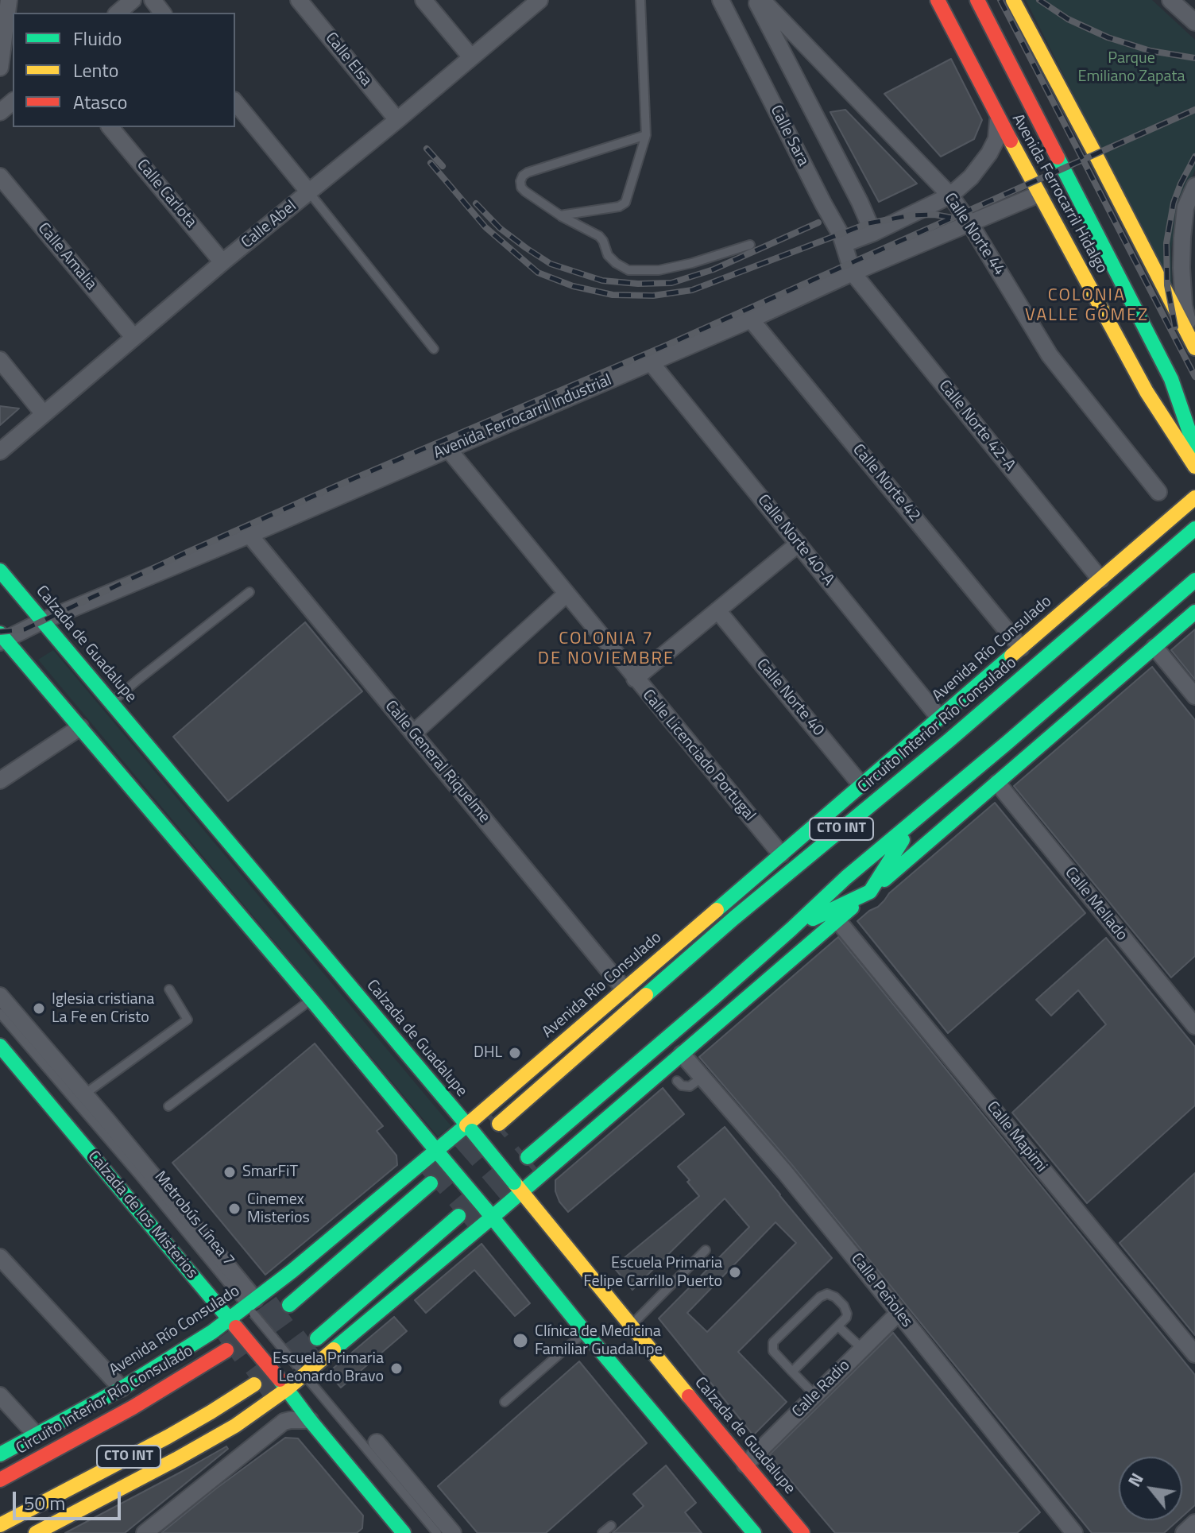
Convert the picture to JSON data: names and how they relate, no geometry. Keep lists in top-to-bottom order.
{
  "streets": {
    "main road": [
      "Avenida Ferrocarril Hidalgo",
      "Calzada de Guadalupe",
      "Avenida Río Consulado",
      "Circuito Interior Río Consulado",
      "CTO INT",
      "Calzada de los Misterios"
    ],
    "street": [
      "Calle Elsa",
      "Calle Sara",
      "Calle Carlota",
      "Calle Abel",
      "Calle Norte 44",
      "Calle Amalia",
      "Avenida Ferrocarril Industrial",
      "Calle Norte 42-A",
      "Calle Norte 42",
      "Calle Norte 40-A",
      "Calle Norte 40",
      "Calle Licenciado Portugal",
      "Calle General Riquelme",
      "Calle Mellado",
      "Calle Mapimi",
      "Calle Peñoles",
      "Calle Radio"
    ],
    "lane": ["Metrobús Línea 7"]
  },
  "crossings": [
    ["Calle Elsa", "Calle Abel"],
    ["Calle Sara", "Avenida Ferrocarril Industrial"],
    ["Calle Sara", "Calle Norte 42-A"],
    ["Calle Carlota", "Calle Abel"],
    ["Avenida Ferrocarril Hidalgo", "Avenida Ferrocarril Industrial"],
    ["Calle Abel", "Calle Amalia"],
    ["Calle Norte 44", "Avenida Ferrocarril Industrial"],
    ["Avenida Ferrocarril Industrial", "Calle Norte 42-A"],
    ["Avenida Ferrocarril Industrial", "Calle Norte 42"],
    ["Avenida Ferrocarril Industrial", "Calle Norte 40-A"],
    ["Avenida Ferrocarril Industrial", "Calzada de Guadalupe"],
    ["Avenida Ferrocarril Industrial", "Calle Licenciado Portugal"],
    ["Avenida Ferrocarril Industrial", "Calle General Riquelme"],
    ["Calle Norte 42-A", "Avenida Río Consulado"],
    ["Calle Norte 42", "Avenida Río Consulado"],
    ["Calle Norte 40-A", "Avenida Río Consulado"],
    ["Calzada de Guadalupe", "Avenida Río Consulado"],
    ["Calzada de Guadalupe", "CTO INT"],
    ["Calzada de Guadalupe", "Calle Radio"],
    ["Avenida Río Consulado", "Calle Norte 40"],
    ["Avenida Río Consulado", "Calle Licenciado Portugal"],
    ["Avenida Río Consulado", "Calle General Riquelme"],
    ["Avenida Río Consulado", "Calzada de los Misterios"],
    ["Avenida Río Consulado", "Metrobús Línea 7"],
    ["CTO INT", "Calle Mellado"],
    ["CTO INT", "Calle Mapimi"],
    ["CTO INT", "Calzada de los Misterios"],
    ["CTO INT", "Metrobús Línea 7"],
    ["CTO INT", "Calle Peñoles"],
    ["Calzada de los Misterios", "Metrobús Línea 7"],
    ["Calle Peñoles", "Calle Radio"]
  ],
  "districts": ["COLONIA VALLE GÓMEZ", "COLONIA 7 DE NOVIEMBRE"],
  "parks": ["Parque Emiliano Zapata"],
  "places": [
    "Iglesia cristiana La Fe en Cristo",
    "DHL",
    "SmarFiT",
    "Cinemex Misterios",
    "Escuela Primaria Felipe Carrillo Puerto",
    "Clínica de Medicina Familiar Guadalupe",
    "Escuela Primaria Leonardo Bravo"
  ],
  "legend": ["Fluido", "Lento", "Atasco"],
  "scale_bar": "50 m",
  "north": "top left"
}
